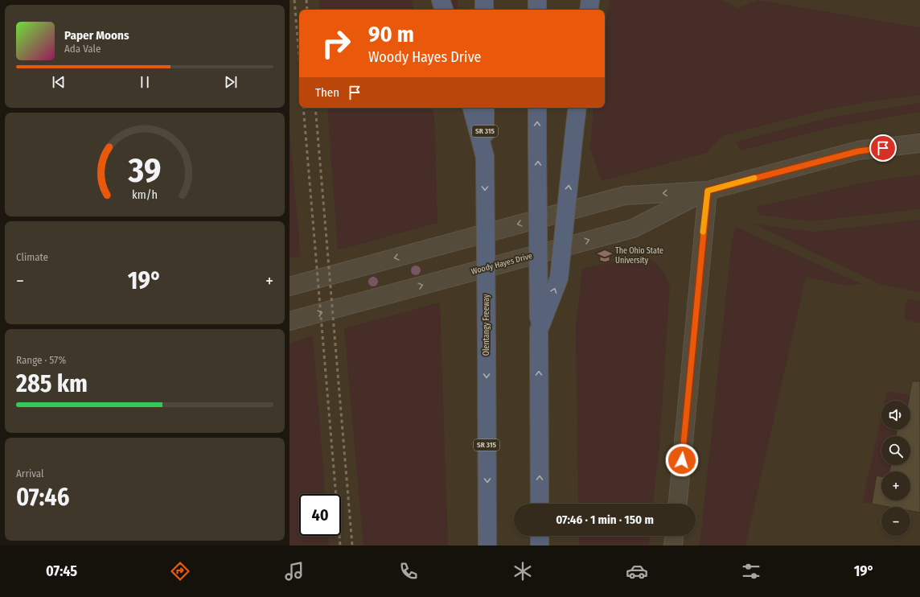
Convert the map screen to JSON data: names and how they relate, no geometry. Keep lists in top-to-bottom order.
{
  "streets": {
    "highway": ["SR 315", "Olentangy Freeway"],
    "street": ["Woody Hayes Drive"]
  },
  "places": {
    "school or university": ["The Ohio State University"]
  },
  "page": {
    "turn": ["90 m", "Woody Hayes Drive"],
    "song": ["Paper Moons", "Ada Vale"],
    "then": "Then",
    "tile": [
      "Climate",
      ["Range · 57%", "285 km"],
      ["Arrival", "07:46"]
    ],
    "heat": ["−", "19°", "+"],
    "map_buttons": ["+", "−"],
    "limit": "40",
    "trip": "07:46 · 1 min · 150 m",
    "tabs": ["07:45", "19°"],
    "gauge": ["39", "km/h"]
  }
}
